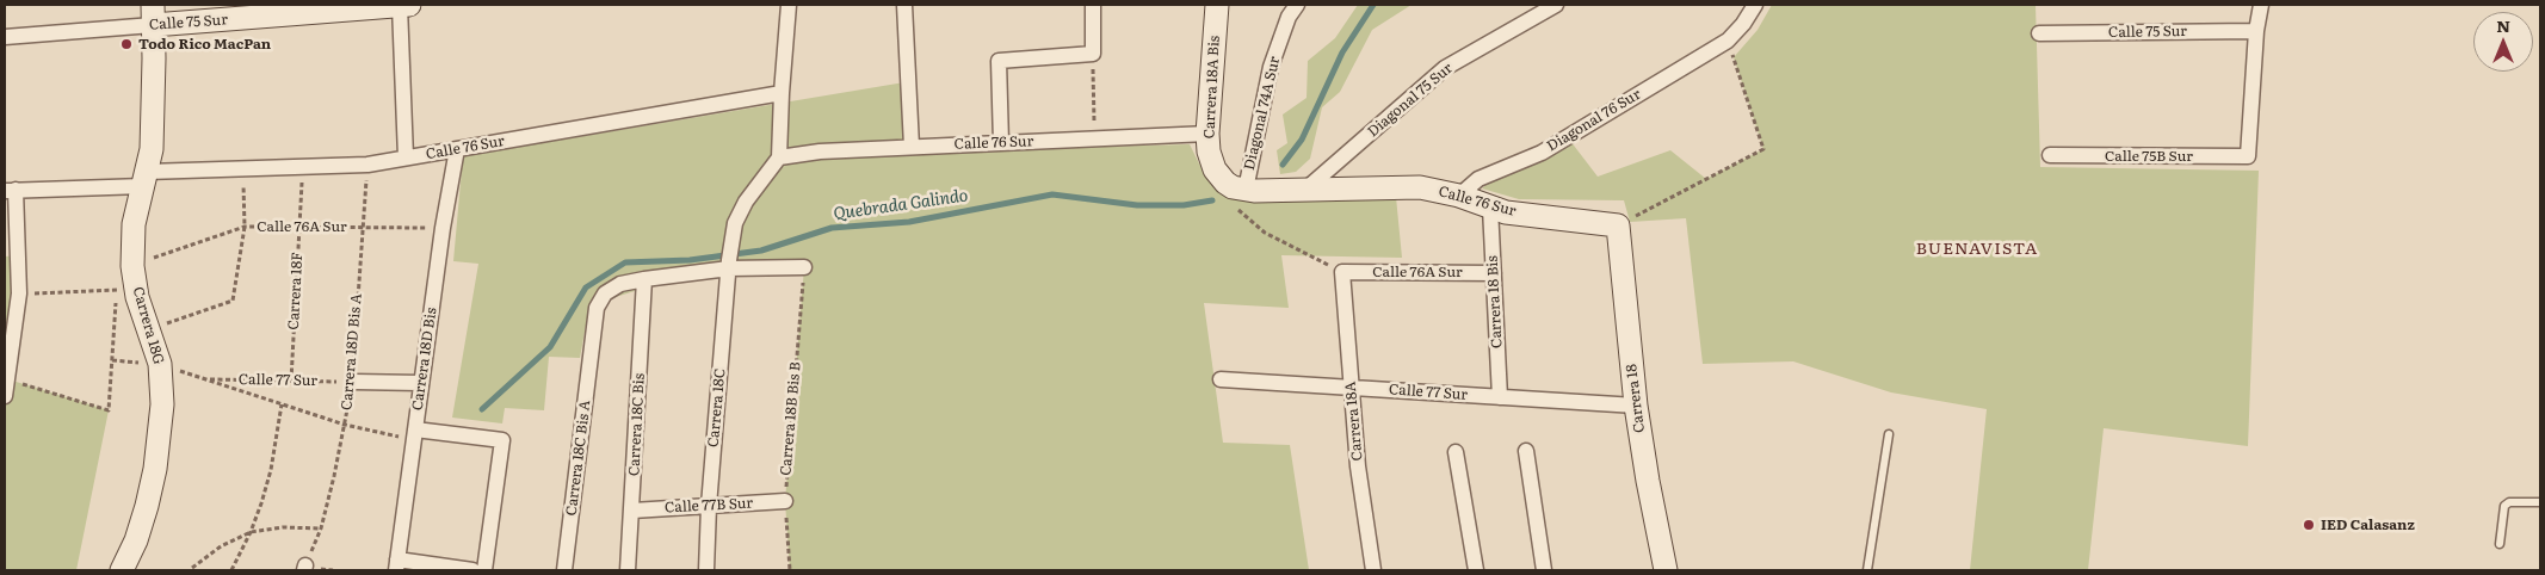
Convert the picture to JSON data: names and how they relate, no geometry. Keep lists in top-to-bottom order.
{
  "streets": {
    "street": [
      "Calle 75 Sur",
      "Carrera 18A Bis",
      "Diagonal 75 Sur",
      "Diagonal 74A Sur",
      "Diagonal 76 Sur",
      "Calle 76 Sur",
      "Calle 75B Sur",
      "Calle 76A Sur",
      "Carrera 18 Bis",
      "Carrera 18G",
      "Carrera 18D Bis",
      "Calle 77 Sur",
      "Carrera 18",
      "Carrera 18C",
      "Carrera 18A",
      "Carrera 18C Bis",
      "Carrera 18C Bis A",
      "Calle 77B Sur"
    ],
    "path": ["Carrera 18F", "Carrera 18D Bis A", "Carrera 18B Bis B"]
  },
  "crossings": [
    ["Calle 75 Sur", "Calle 75B Sur"],
    ["Calle 75 Sur", "Carrera 18G"],
    ["Carrera 18A Bis", "Diagonal 74A Sur"],
    ["Carrera 18A Bis", "Calle 76 Sur"],
    ["Diagonal 75 Sur", "Calle 76 Sur"],
    ["Diagonal 74A Sur", "Calle 76 Sur"],
    ["Diagonal 76 Sur", "Calle 76 Sur"],
    ["Calle 76 Sur", "Carrera 18F"],
    ["Calle 76 Sur", "Carrera 18 Bis"],
    ["Calle 76 Sur", "Carrera 18G"],
    ["Calle 76 Sur", "Carrera 18D Bis A"],
    ["Calle 76 Sur", "Carrera 18D Bis"],
    ["Calle 76 Sur", "Carrera 18"],
    ["Calle 76A Sur", "Carrera 18F"],
    ["Calle 76A Sur", "Carrera 18 Bis"],
    ["Calle 76A Sur", "Carrera 18G"],
    ["Calle 76A Sur", "Carrera 18D Bis A"],
    ["Calle 76A Sur", "Carrera 18D Bis"],
    ["Calle 76A Sur", "Carrera 18A"],
    ["Carrera 18F", "Calle 77 Sur"],
    ["Carrera 18 Bis", "Calle 77 Sur"],
    ["Carrera 18D Bis A", "Calle 77 Sur"],
    ["Calle 77 Sur", "Carrera 18"],
    ["Calle 77 Sur", "Carrera 18A"],
    ["Carrera 18C", "Calle 77B Sur"],
    ["Carrera 18B Bis B", "Calle 77B Sur"],
    ["Carrera 18C Bis", "Carrera 18C Bis A"],
    ["Carrera 18C Bis", "Calle 77B Sur"]
  ],
  "districts": ["BUENAVISTA"],
  "water": ["Quebrada Galindo"],
  "places": ["Todo Rico MacPan", "IED Calasanz"],
  "north": "top"
}
